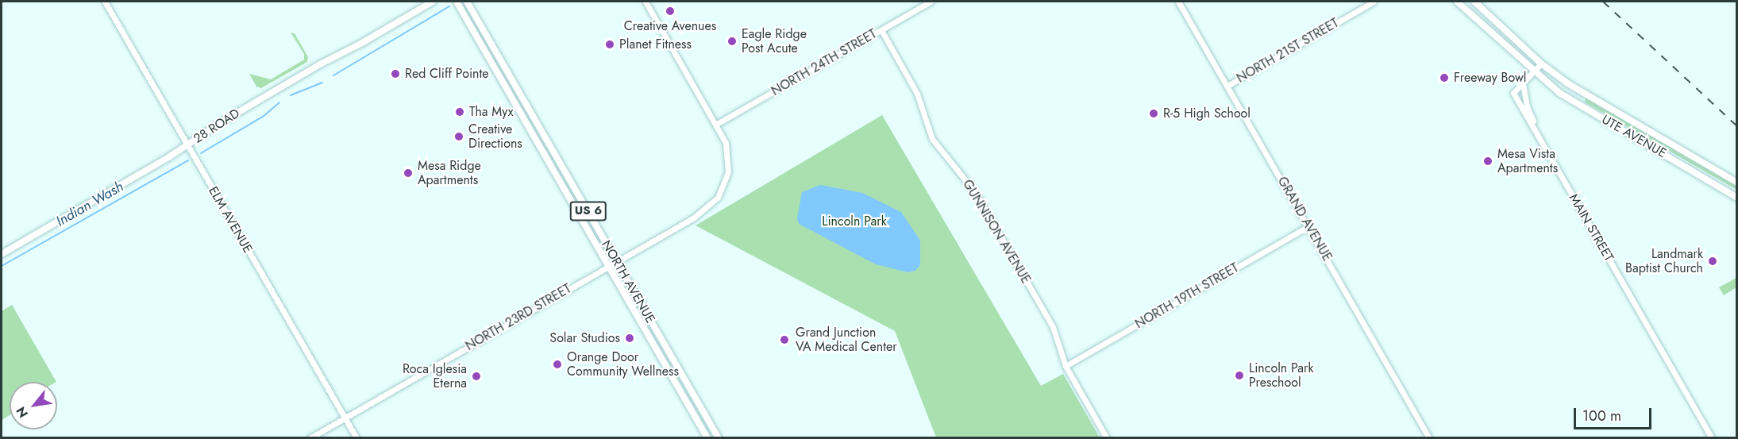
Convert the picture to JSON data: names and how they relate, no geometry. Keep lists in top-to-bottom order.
{
  "streets": {
    "main road": [
      "28 ROAD",
      "UTE AVENUE",
      "US 6",
      "NORTH AVENUE"
    ],
    "street": [
      "NORTH 21ST STREET",
      "NORTH 24TH STREET",
      "GRAND AVENUE",
      "ELM AVENUE",
      "MAIN STREET",
      "GUNNISON AVENUE",
      "NORTH 19TH STREET",
      "NORTH 23RD STREET"
    ]
  },
  "crossings": [
    ["NORTH 21ST STREET", "GRAND AVENUE"],
    ["NORTH 24TH STREET", "GUNNISON AVENUE"],
    ["NORTH 24TH STREET", "NORTH 23RD STREET"],
    ["28 ROAD", "ELM AVENUE"],
    ["GRAND AVENUE", "NORTH 19TH STREET"],
    ["ELM AVENUE", "NORTH 23RD STREET"],
    ["GUNNISON AVENUE", "NORTH 19TH STREET"],
    ["NORTH AVENUE", "NORTH 23RD STREET"]
  ],
  "water": ["Indian Wash"],
  "parks": ["Lincoln Park"],
  "places": [
    "Creative Avenues",
    "Eagle Ridge Post Acute",
    "Planet Fitness",
    "Red Cliff Pointe",
    "Freeway Bowl",
    "Tha Myx",
    "R-5 High School",
    "Creative Directions",
    "Mesa Vista Apartments",
    "Mesa Ridge Apartments",
    "Landmark Baptist Church",
    "Solar Studios",
    "Grand Junction VA Medical Center",
    "Orange Door Community Wellness",
    "Lincoln Park Preschool",
    "Roca Iglesia Eterna"
  ],
  "scale_bar": "100 m",
  "north": "bottom left"
}
